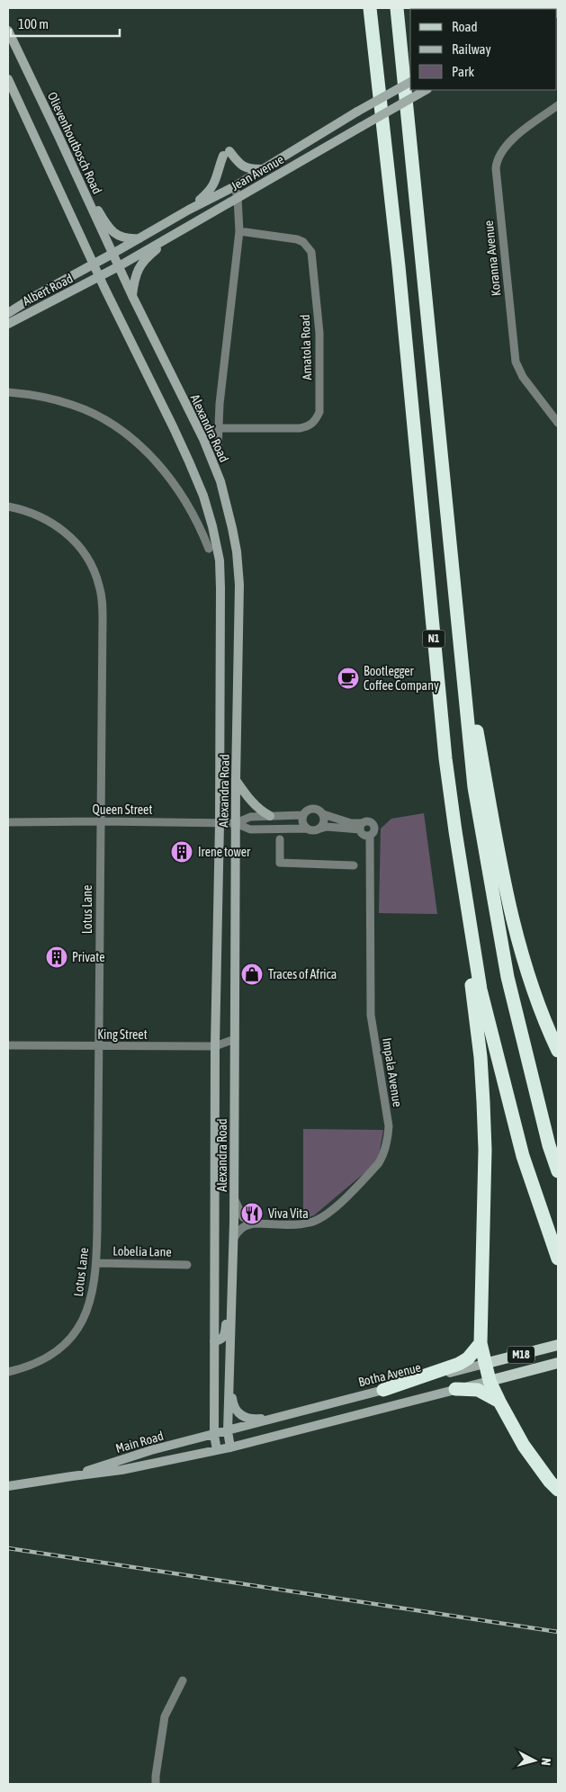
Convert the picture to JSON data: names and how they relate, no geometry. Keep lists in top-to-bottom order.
{
  "streets": {
    "highway": ["N1"],
    "main road": [
      "Olievenhoutbosch Road",
      "Jean Avenue",
      "Albert Road",
      "Alexandra Road",
      "M18",
      "Botha Avenue",
      "Main Road"
    ],
    "street": [
      "Koranna Avenue",
      "Amatola Road",
      "Queen Street",
      "Lotus Lane",
      "King Street",
      "Impala Avenue",
      "Lobelia Lane"
    ]
  },
  "crossings": [
    ["Olievenhoutbosch Road", "Jean Avenue"],
    ["Olievenhoutbosch Road", "Alexandra Road"],
    ["Jean Avenue", "Albert Road"],
    ["Jean Avenue", "Alexandra Road"],
    ["Albert Road", "Alexandra Road"],
    ["Amatola Road", "Alexandra Road"],
    ["Alexandra Road", "Queen Street"],
    ["Alexandra Road", "King Street"],
    ["Alexandra Road", "M18"],
    ["Alexandra Road", "Botha Avenue"],
    ["Alexandra Road", "Main Road"],
    ["Queen Street", "Lotus Lane"],
    ["Lotus Lane", "King Street"],
    ["Lotus Lane", "Lobelia Lane"],
    ["M18", "Botha Avenue"],
    ["M18", "Main Road"]
  ],
  "places": {
    "cafe": ["Bootlegger Coffee Company"],
    "building": ["Irene tower", "Private"],
    "shop": ["Traces of Africa"],
    "restaurant": ["Viva Vita"]
  },
  "legend": ["Road", "Railway", "Park"],
  "scale_bar": "100 m",
  "north": "right"
}
